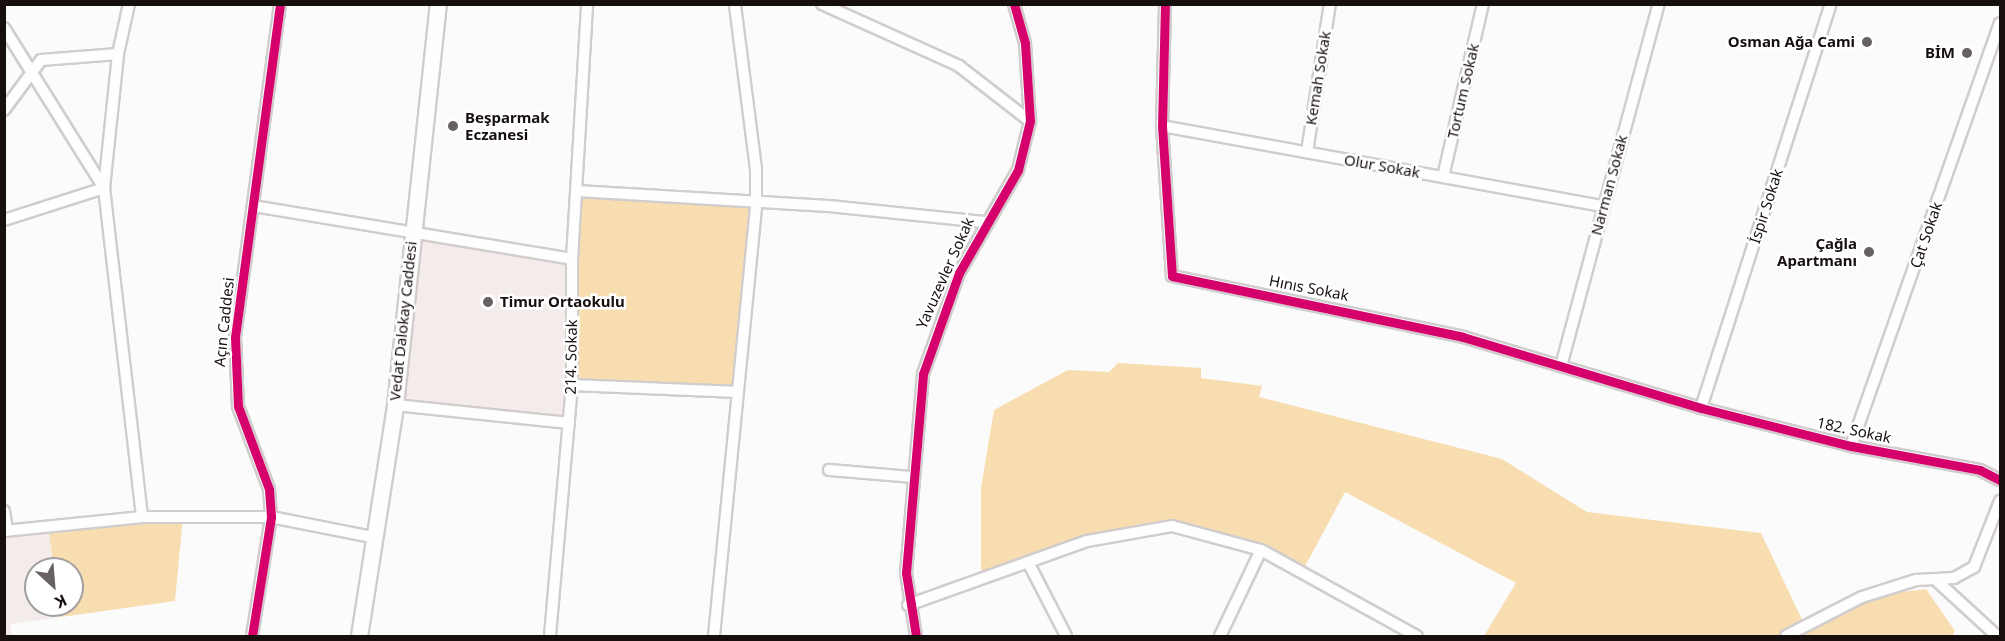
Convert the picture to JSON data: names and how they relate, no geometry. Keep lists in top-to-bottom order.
{
  "streets": {
    "street": [
      "Kemah Sokak",
      "Tortum Sokak",
      "Olur Sokak",
      "Narman Sokak",
      "İspir Sokak",
      "Çat Sokak",
      "Yavuzevler Sokak",
      "Hınıs Sokak",
      "Vedat Dalokay Caddesi",
      "Açın Caddesi",
      "214. Sokak",
      "182. Sokak"
    ]
  },
  "crossings": [
    ["Kemah Sokak", "Olur Sokak"],
    ["Tortum Sokak", "Olur Sokak"],
    ["Olur Sokak", "Narman Sokak"],
    ["Olur Sokak", "Hınıs Sokak"],
    ["Narman Sokak", "Hınıs Sokak"],
    ["İspir Sokak", "Hınıs Sokak"],
    ["İspir Sokak", "182. Sokak"],
    ["Çat Sokak", "182. Sokak"],
    ["Hınıs Sokak", "182. Sokak"]
  ],
  "places": [
    "Osman Ağa Cami",
    "BİM",
    "Beşparmak Eczanesi",
    "Çağla Apartmanı",
    "Timur Ortaokulu"
  ],
  "north": "bottom right"
}
